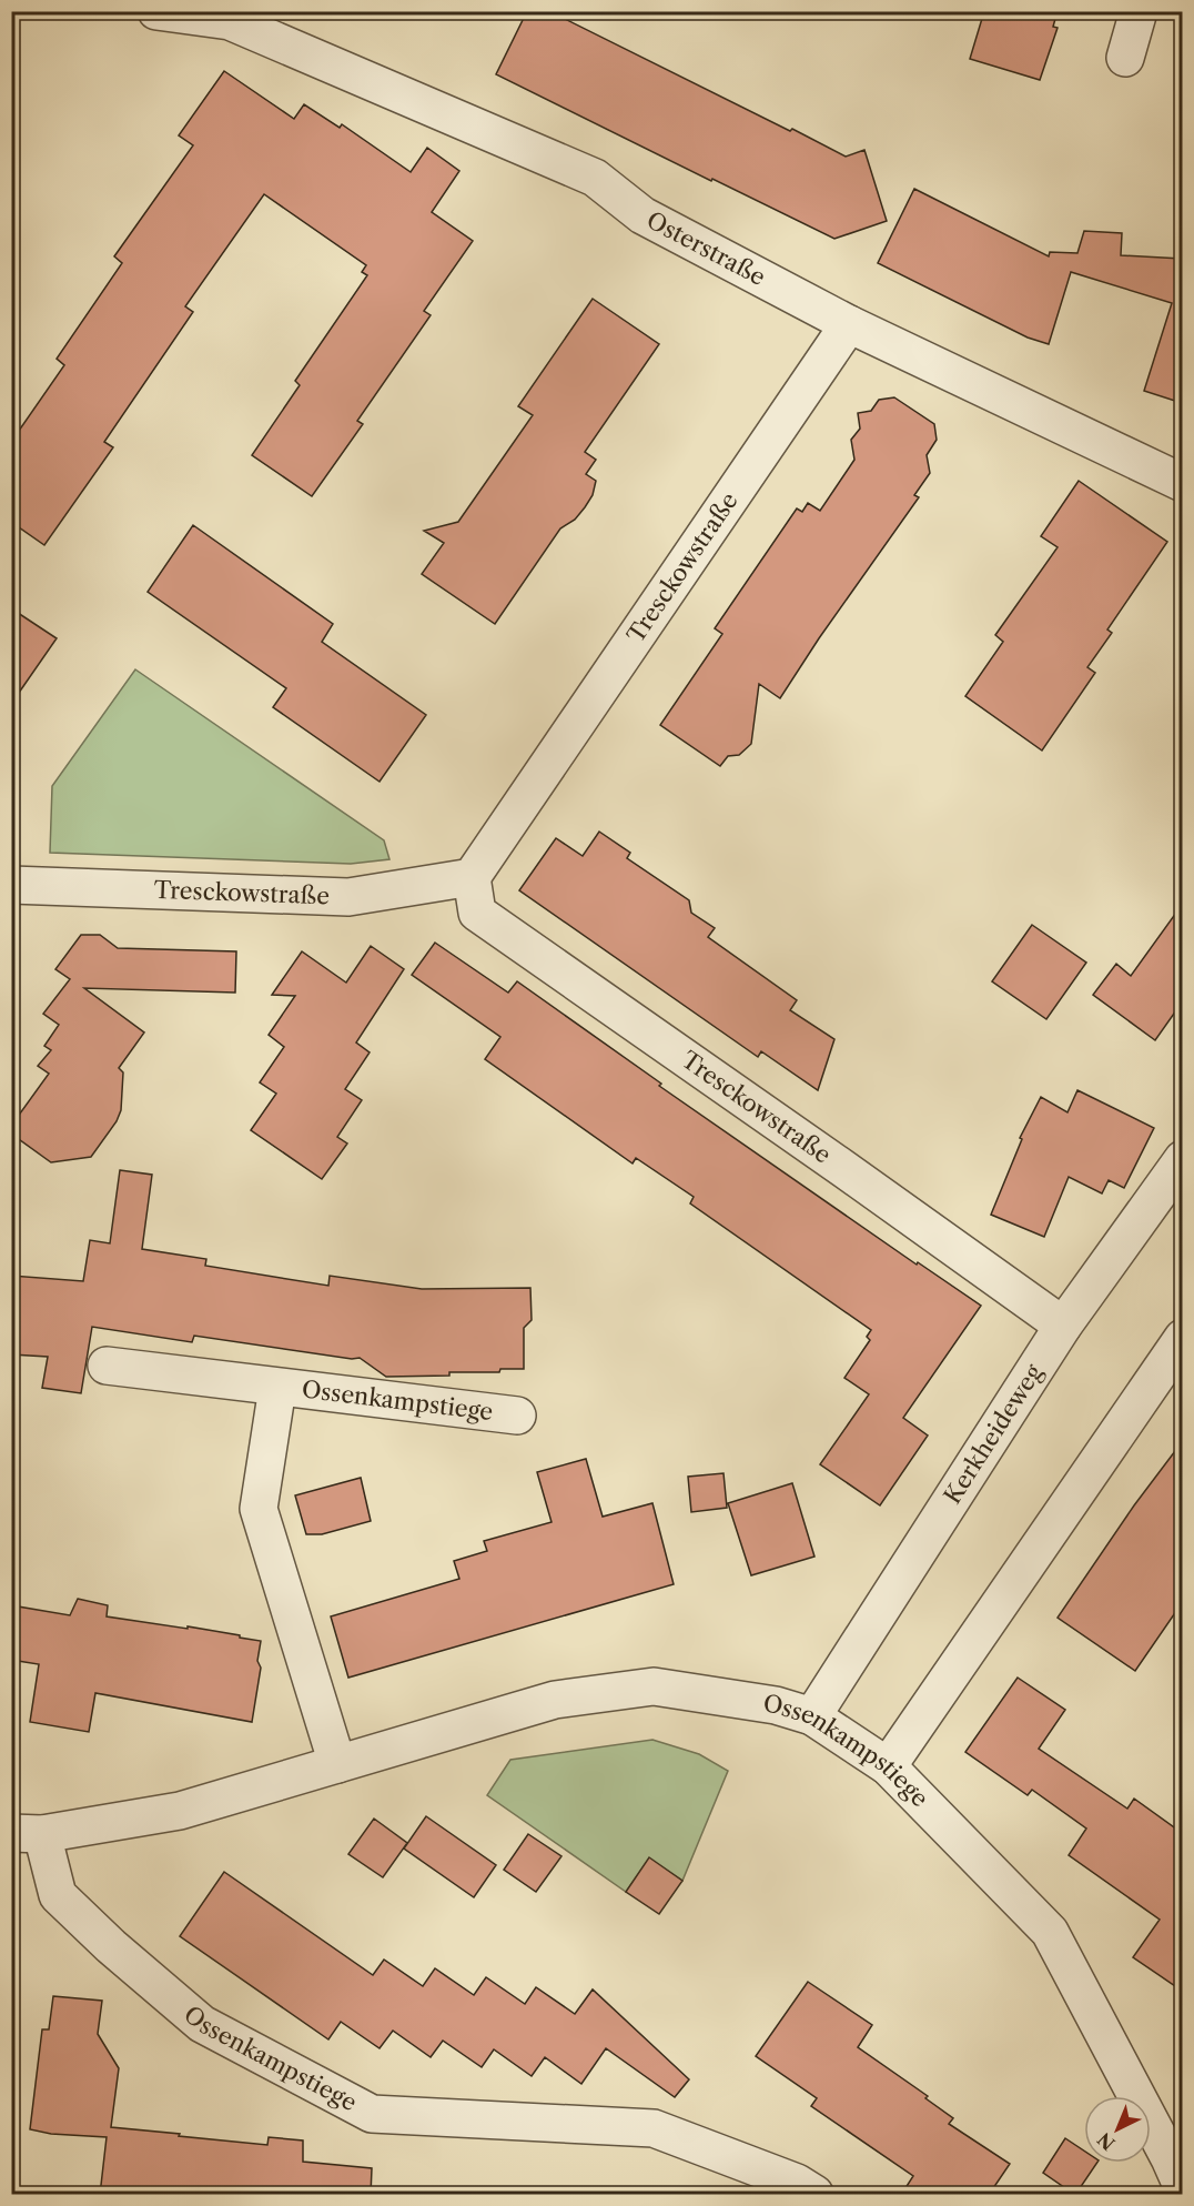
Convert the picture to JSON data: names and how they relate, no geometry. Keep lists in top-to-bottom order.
{
  "streets": {
    "street": [
      "Osterstraße",
      "Tresckowstraße",
      "Ossenkampstiege",
      "Kerkheideweg"
    ]
  },
  "crossings": [
    ["Osterstraße", "Tresckowstraße"],
    ["Tresckowstraße", "Kerkheideweg"],
    ["Ossenkampstiege", "Kerkheideweg"]
  ],
  "north": "bottom left"
}
